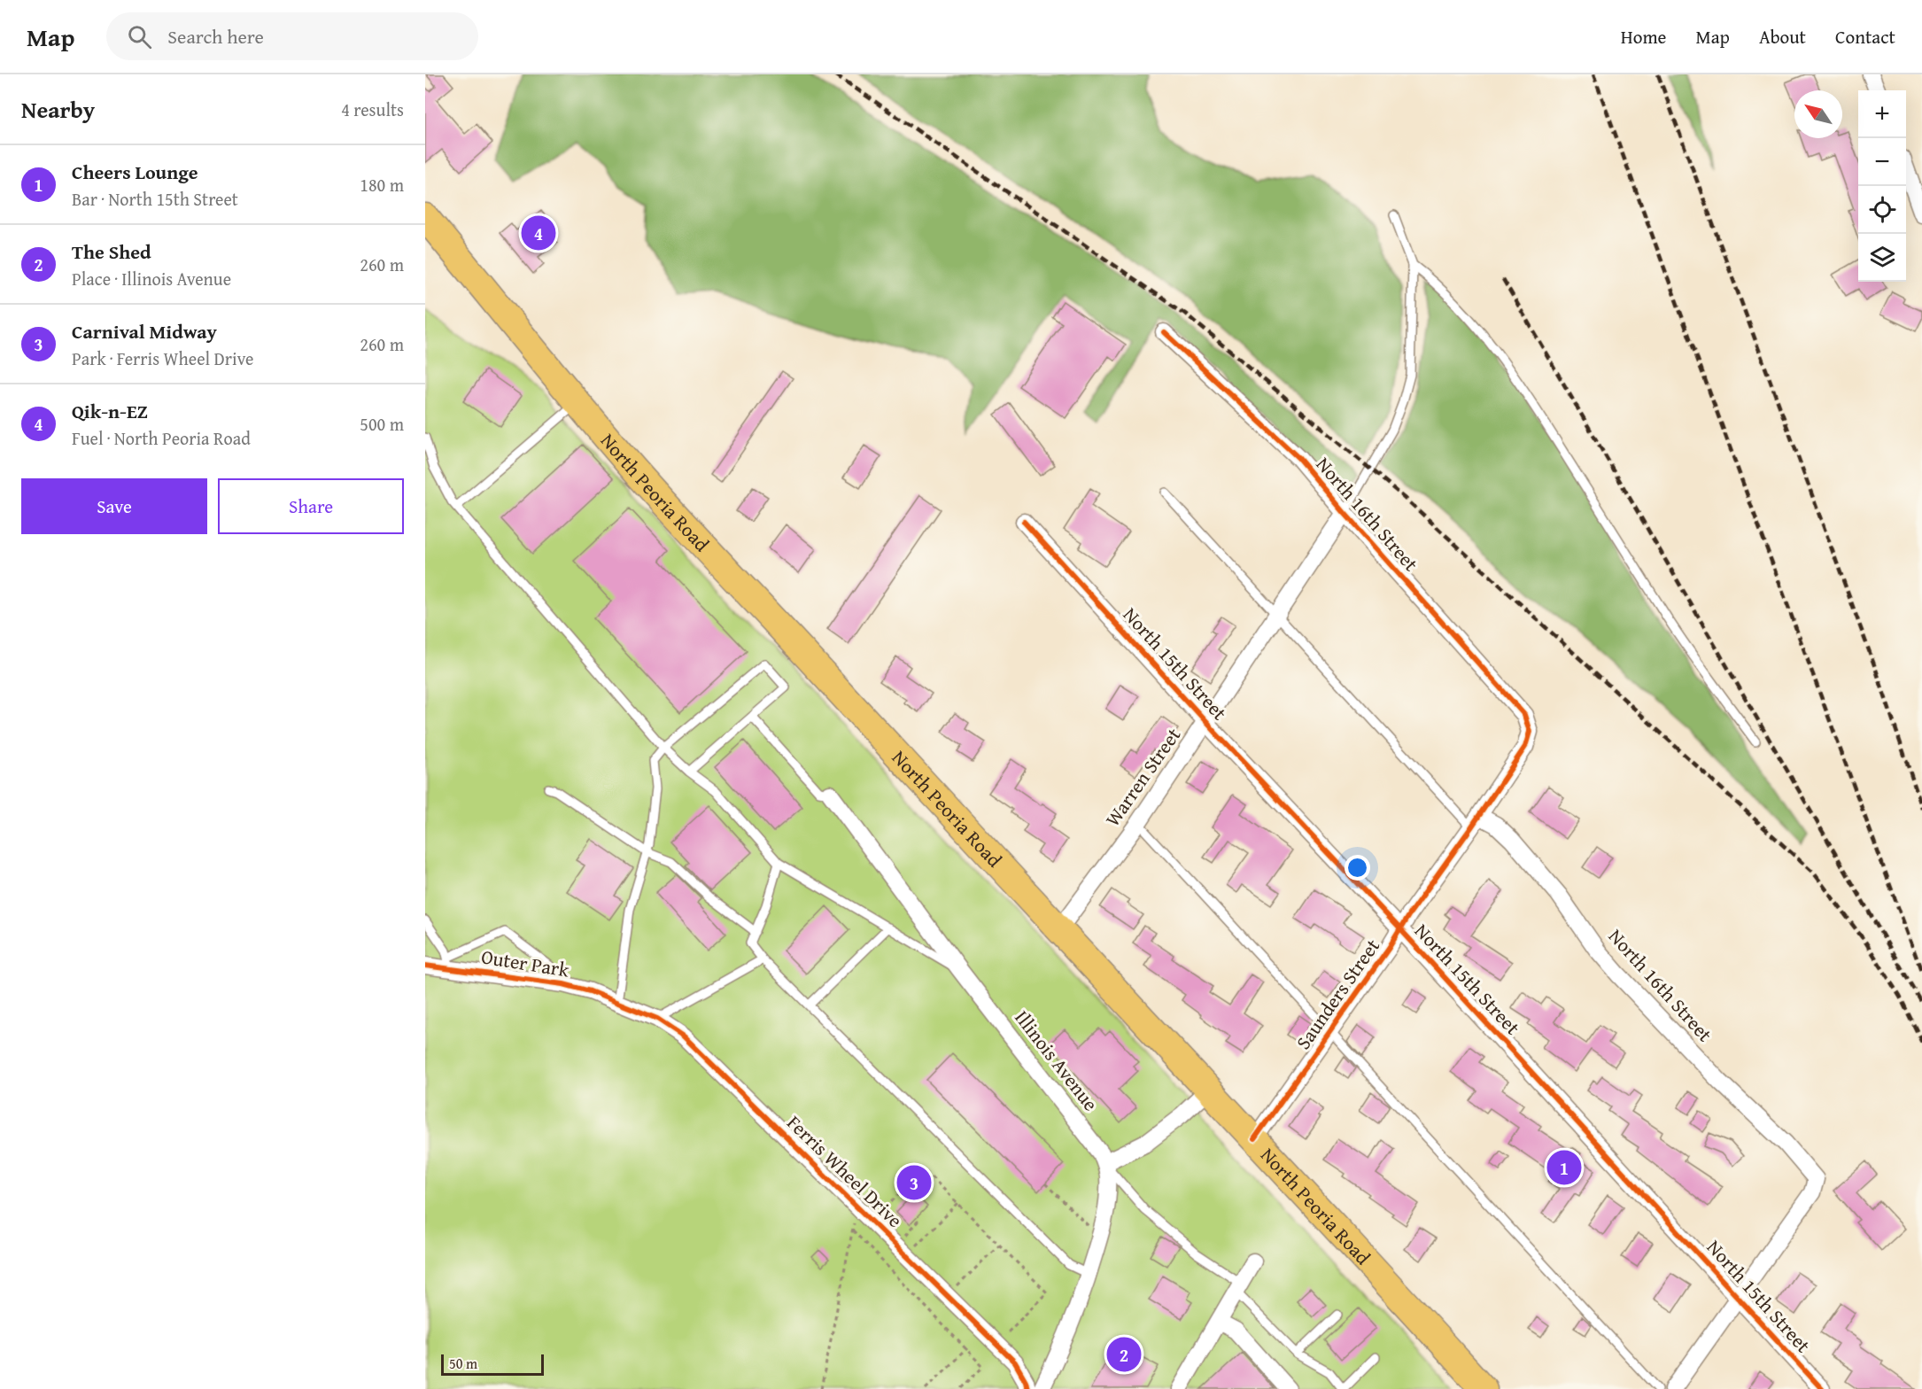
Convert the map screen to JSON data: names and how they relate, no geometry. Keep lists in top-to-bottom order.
{
  "streets": {
    "main road": ["North Peoria Road"],
    "street": [
      "North 16th Street",
      "North 15th Street",
      "Warren Street",
      "Outer Park",
      "Saunders Street",
      "Illinois Avenue",
      "Ferris Wheel Drive"
    ]
  },
  "crossings": [
    ["North Peoria Road", "Warren Street"],
    ["North Peoria Road", "Saunders Street"],
    ["North 16th Street", "North 15th Street"],
    ["North 16th Street", "Warren Street"],
    ["North 16th Street", "Saunders Street"],
    ["North 15th Street", "Warren Street"],
    ["North 15th Street", "Saunders Street"],
    ["Outer Park", "Ferris Wheel Drive"]
  ],
  "scale_bar": "50 m",
  "north": "top left",
  "page": {
    "header": "Map",
    "search": "Search here",
    "nav": [
      "Home",
      "Map",
      "About",
      "Contact"
    ],
    "heading": ["Nearby", "4 results"],
    "map_buttons": ["+", "−"],
    "list": [
      {
        "mark": "1",
        "name": "Cheers Lounge",
        "note": "Bar · North 15th Street",
        "value": "180 m"
      },
      {
        "mark": "2",
        "name": "The Shed",
        "note": "Place · Illinois Avenue",
        "value": "260 m"
      },
      {
        "mark": "3",
        "name": "Carnival Midway",
        "note": "Park · Ferris Wheel Drive",
        "value": "260 m"
      },
      {
        "mark": "4",
        "name": "Qik-n-EZ",
        "note": "Fuel · North Peoria Road",
        "value": "500 m"
      }
    ],
    "pins": [
      "4",
      "1",
      "3",
      "2"
    ],
    "buttons": ["Save", "Share"],
    "scale": "50 m"
  }
}
